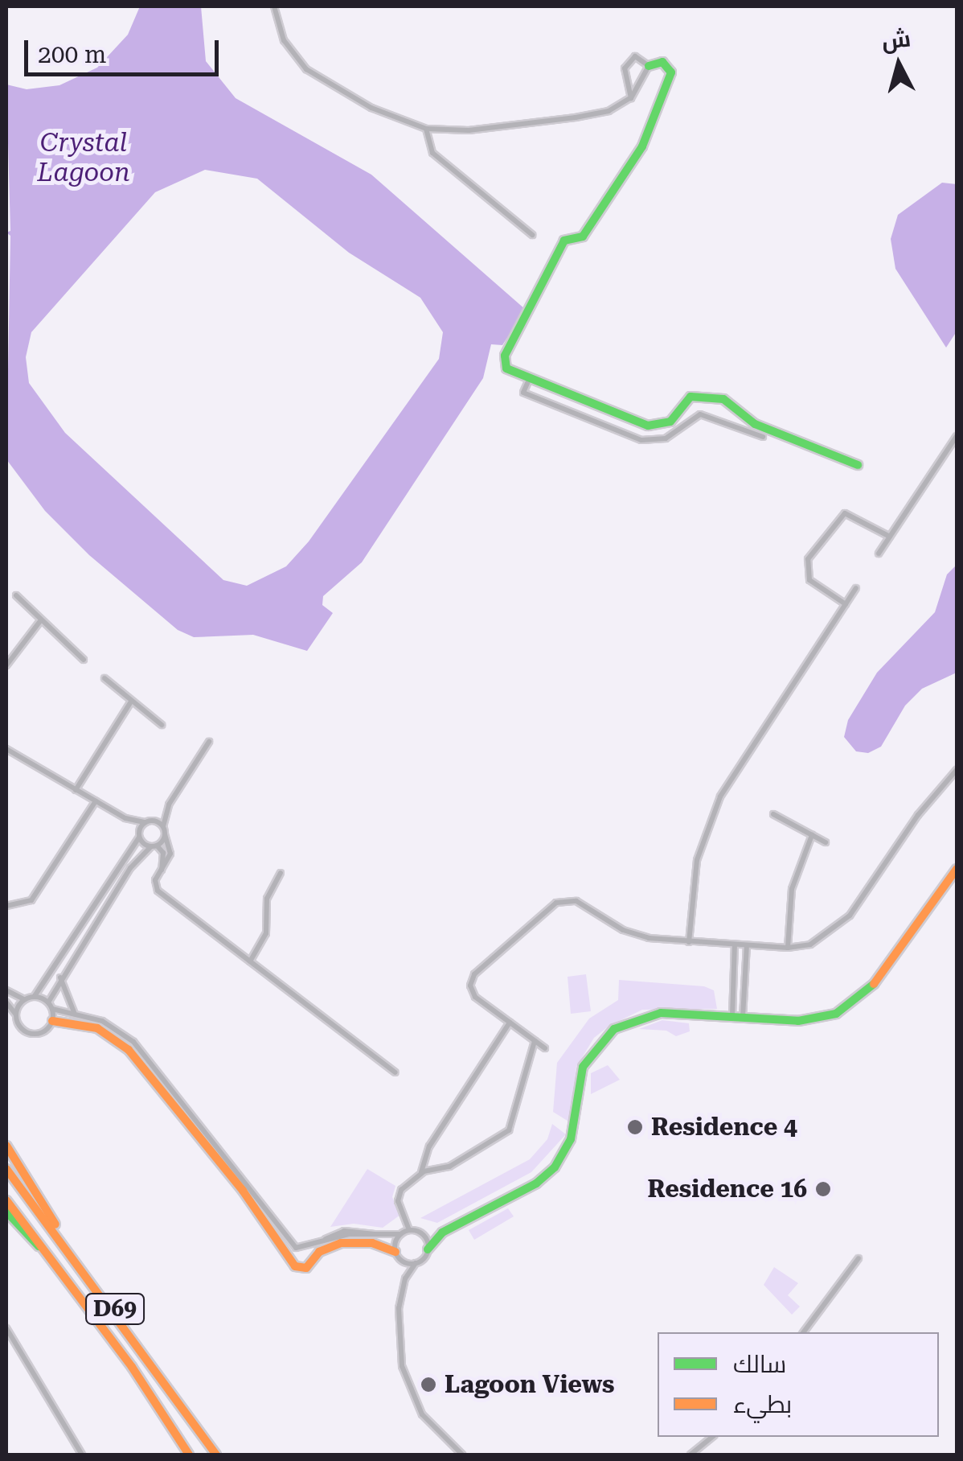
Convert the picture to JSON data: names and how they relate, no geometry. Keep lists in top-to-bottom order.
{
  "streets": {
    "street": ["D69"]
  },
  "water": ["Crystal Lagoon"],
  "places": ["Residence 4", "Residence 16", "Lagoon Views"],
  "legend": ["سالك", "بطيء"],
  "scale_bar": "200 m",
  "north": "top"
}
